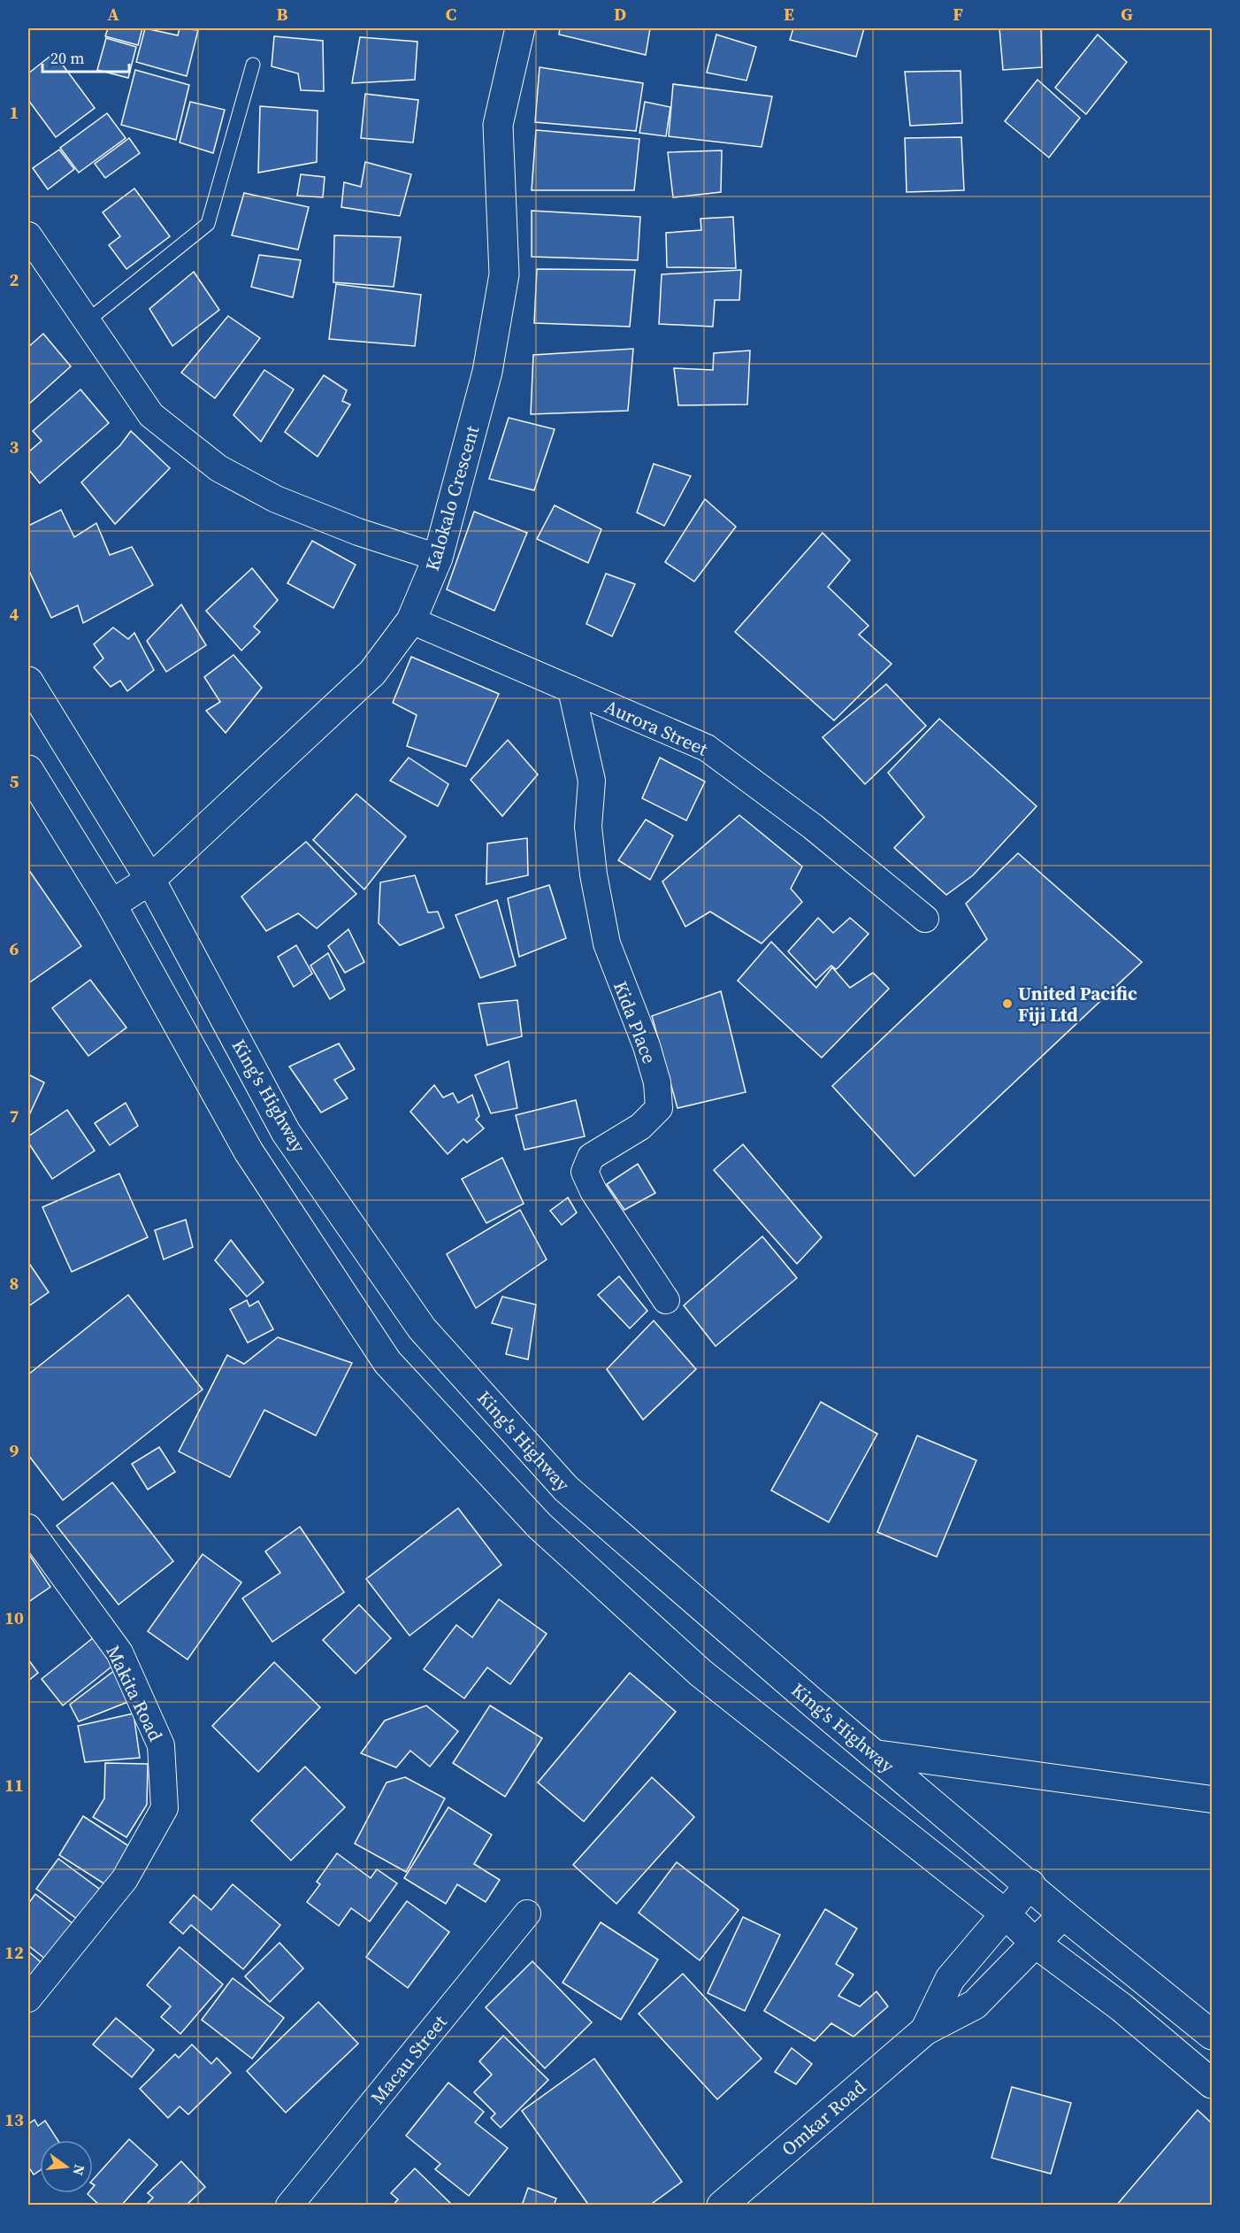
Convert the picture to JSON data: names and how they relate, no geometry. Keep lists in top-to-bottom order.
{
  "streets": {
    "main road": ["Kalokalo Crescent", "King's Highway", "Omkar Road"],
    "street": [
      "Aurora Street",
      "Kida Place",
      "Makita Road",
      "Macau Street"
    ]
  },
  "crossings": [
    ["Kalokalo Crescent", "Aurora Street"],
    ["Kalokalo Crescent", "King's Highway"],
    ["Aurora Street", "Kida Place"],
    ["King's Highway", "Omkar Road"]
  ],
  "places": ["United Pacific Fiji Ltd"],
  "scale_bar": "20 m",
  "north": "right",
  "grid": {
    "columns": [
      "A",
      "B",
      "C",
      "D",
      "E",
      "F",
      "G"
    ],
    "rows": [
      "1",
      "2",
      "3",
      "4",
      "5",
      "6",
      "7",
      "8",
      "9",
      "10",
      "11",
      "12",
      "13"
    ]
  }
}
